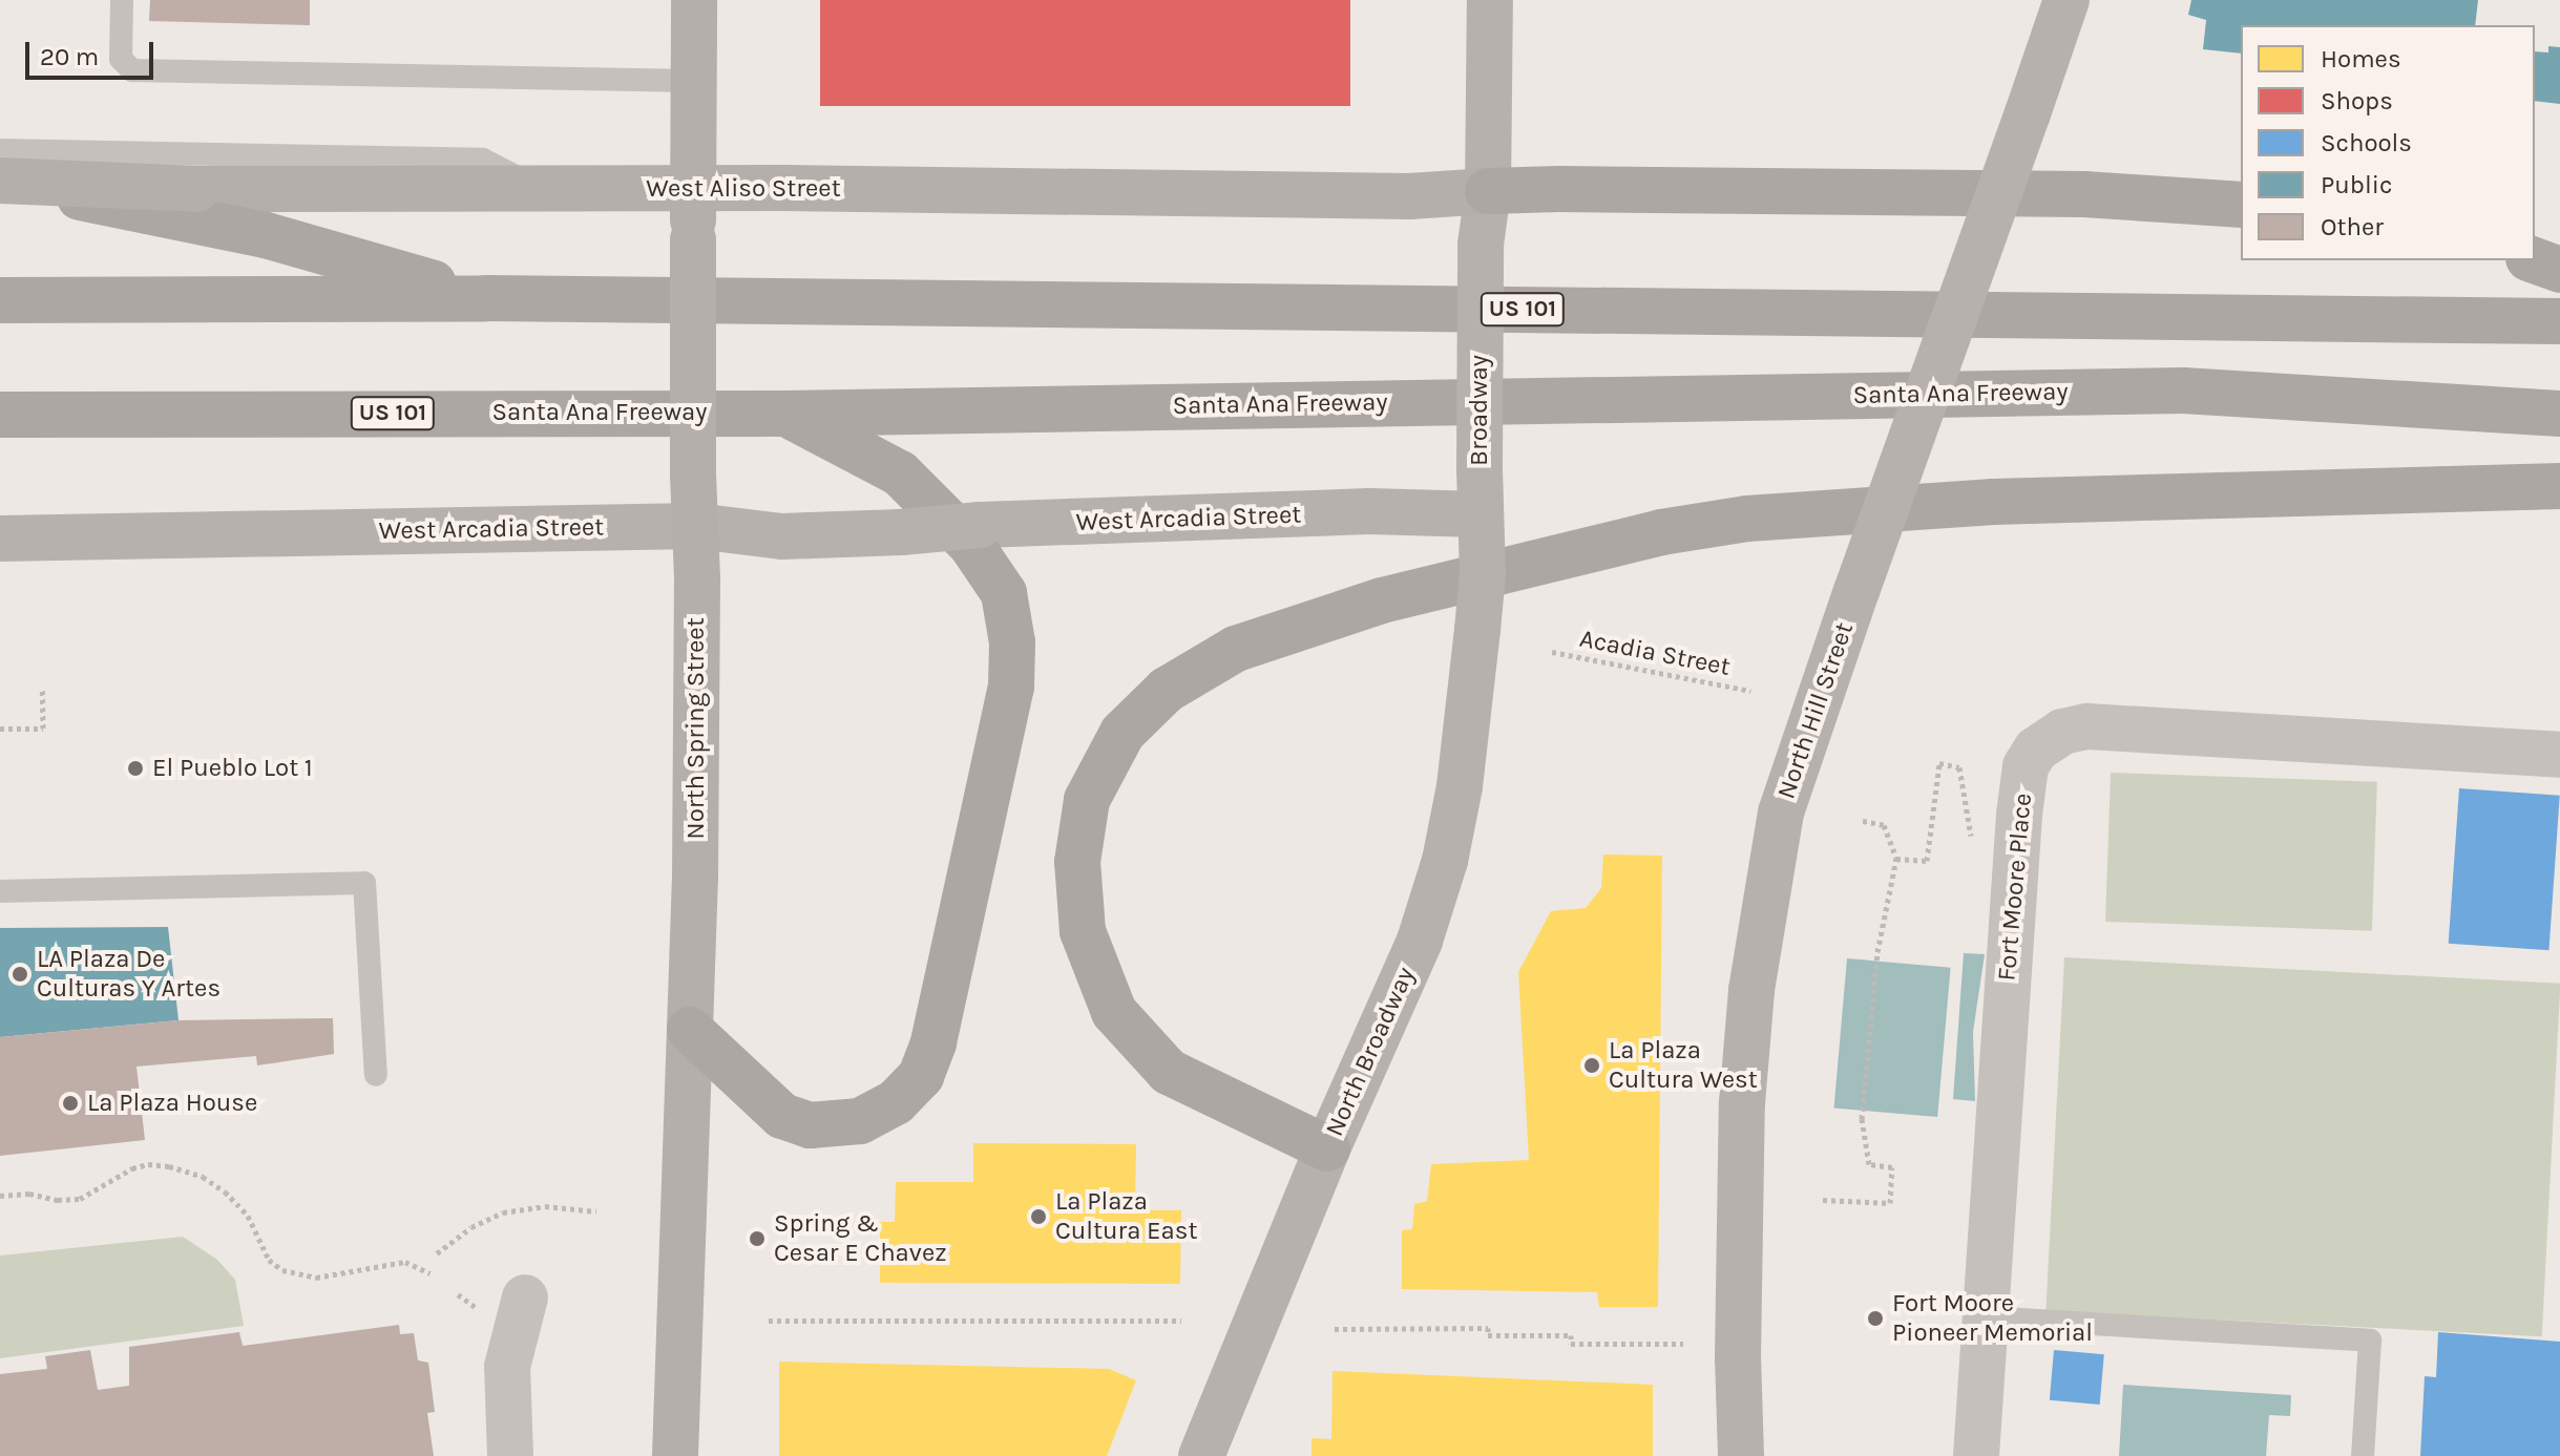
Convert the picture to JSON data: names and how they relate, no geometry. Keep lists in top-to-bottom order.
{
  "streets": {
    "highway": ["US 101", "Santa Ana Freeway"],
    "main road": [
      "West Aliso Street",
      "Broadway",
      "West Arcadia Street",
      "North Hill Street",
      "North Spring Street",
      "North Broadway"
    ],
    "street": ["Fort Moore Place"],
    "path": ["Acadia Street"]
  },
  "crossings": [
    ["West Aliso Street", "Broadway"],
    ["West Aliso Street", "North Spring Street"],
    ["Broadway", "West Arcadia Street"],
    ["Broadway", "North Broadway"],
    ["West Arcadia Street", "North Spring Street"]
  ],
  "places": [
    "El Pueblo Lot 1",
    "LA Plaza De Culturas Y Artes",
    "La Plaza Cultura West",
    "La Plaza House",
    "La Plaza Cultura East",
    "Spring & Cesar E Chavez",
    "Fort Moore Pioneer Memorial"
  ],
  "legend": [
    "Homes",
    "Shops",
    "Schools",
    "Public",
    "Other"
  ],
  "scale_bar": "20 m"
}
